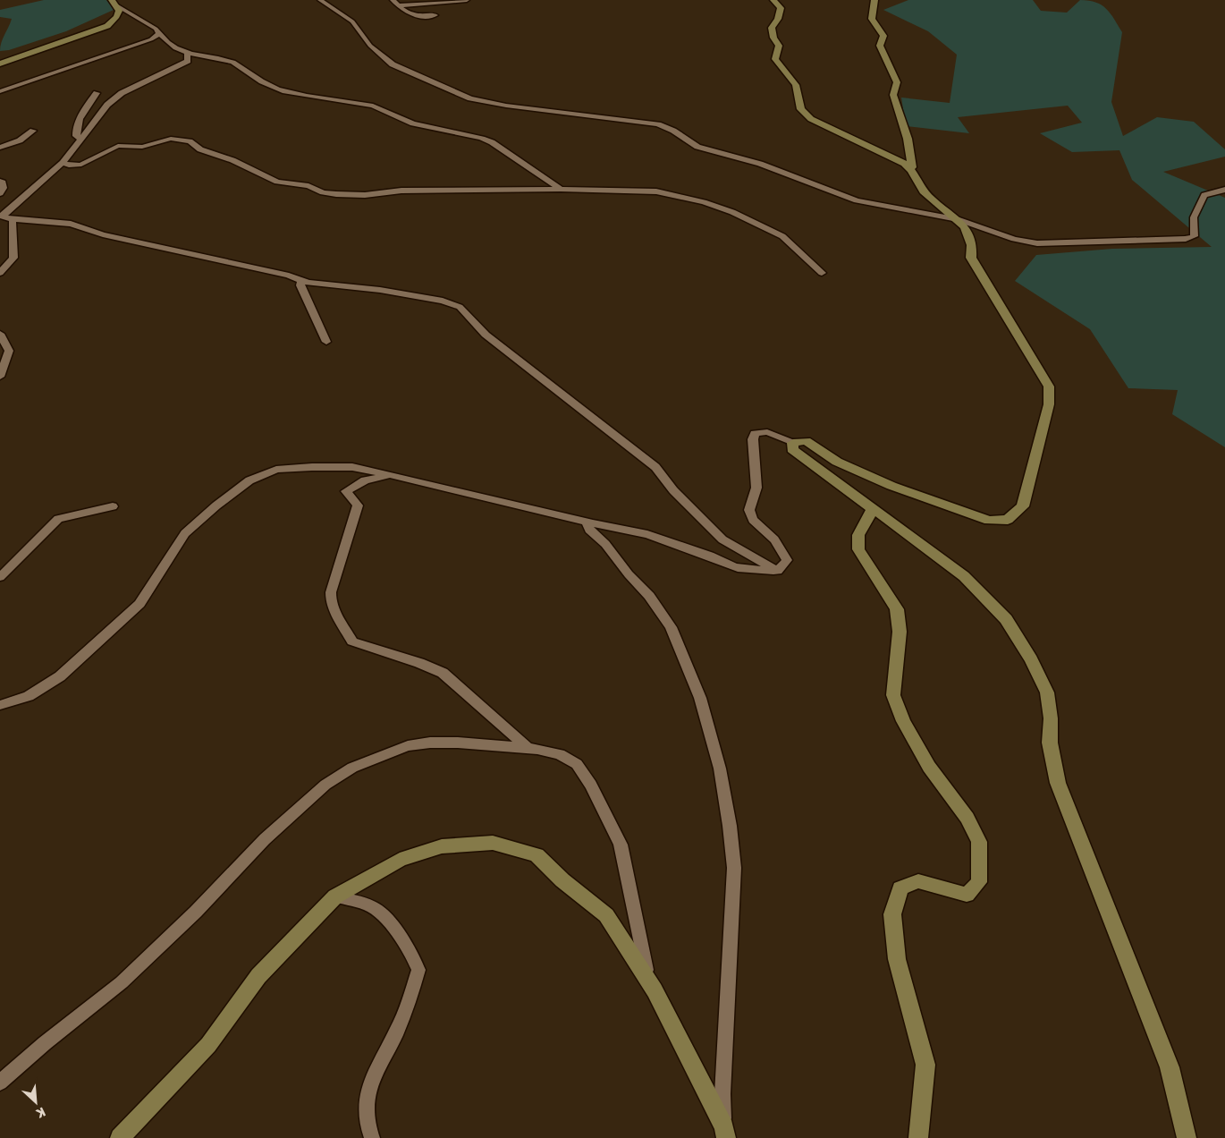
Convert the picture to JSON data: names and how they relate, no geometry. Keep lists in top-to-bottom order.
{
  "north": "bottom right"
}
